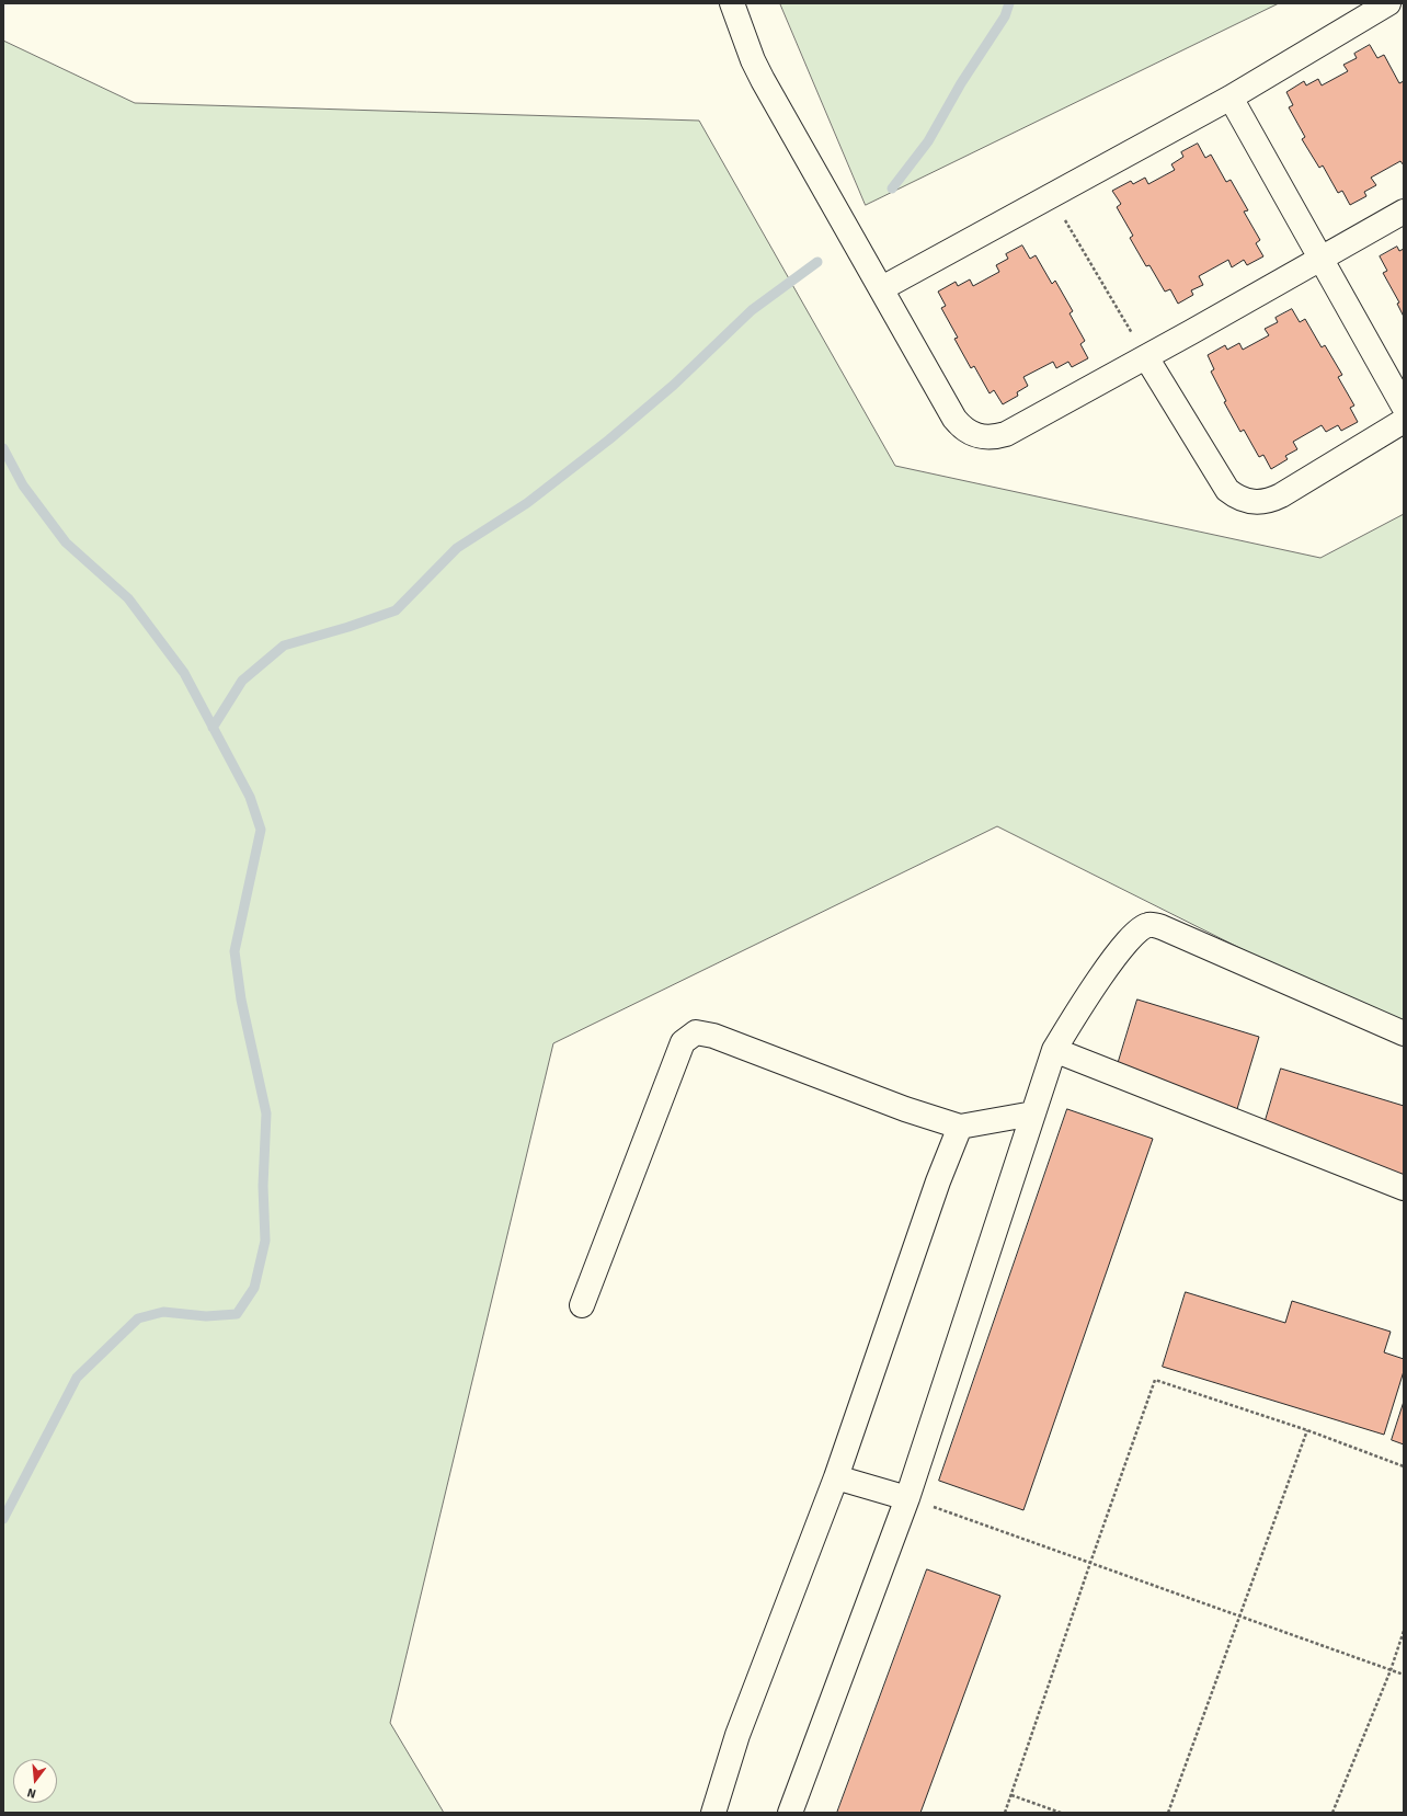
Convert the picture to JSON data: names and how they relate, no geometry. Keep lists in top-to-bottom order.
{
  "north": "bottom"
}
